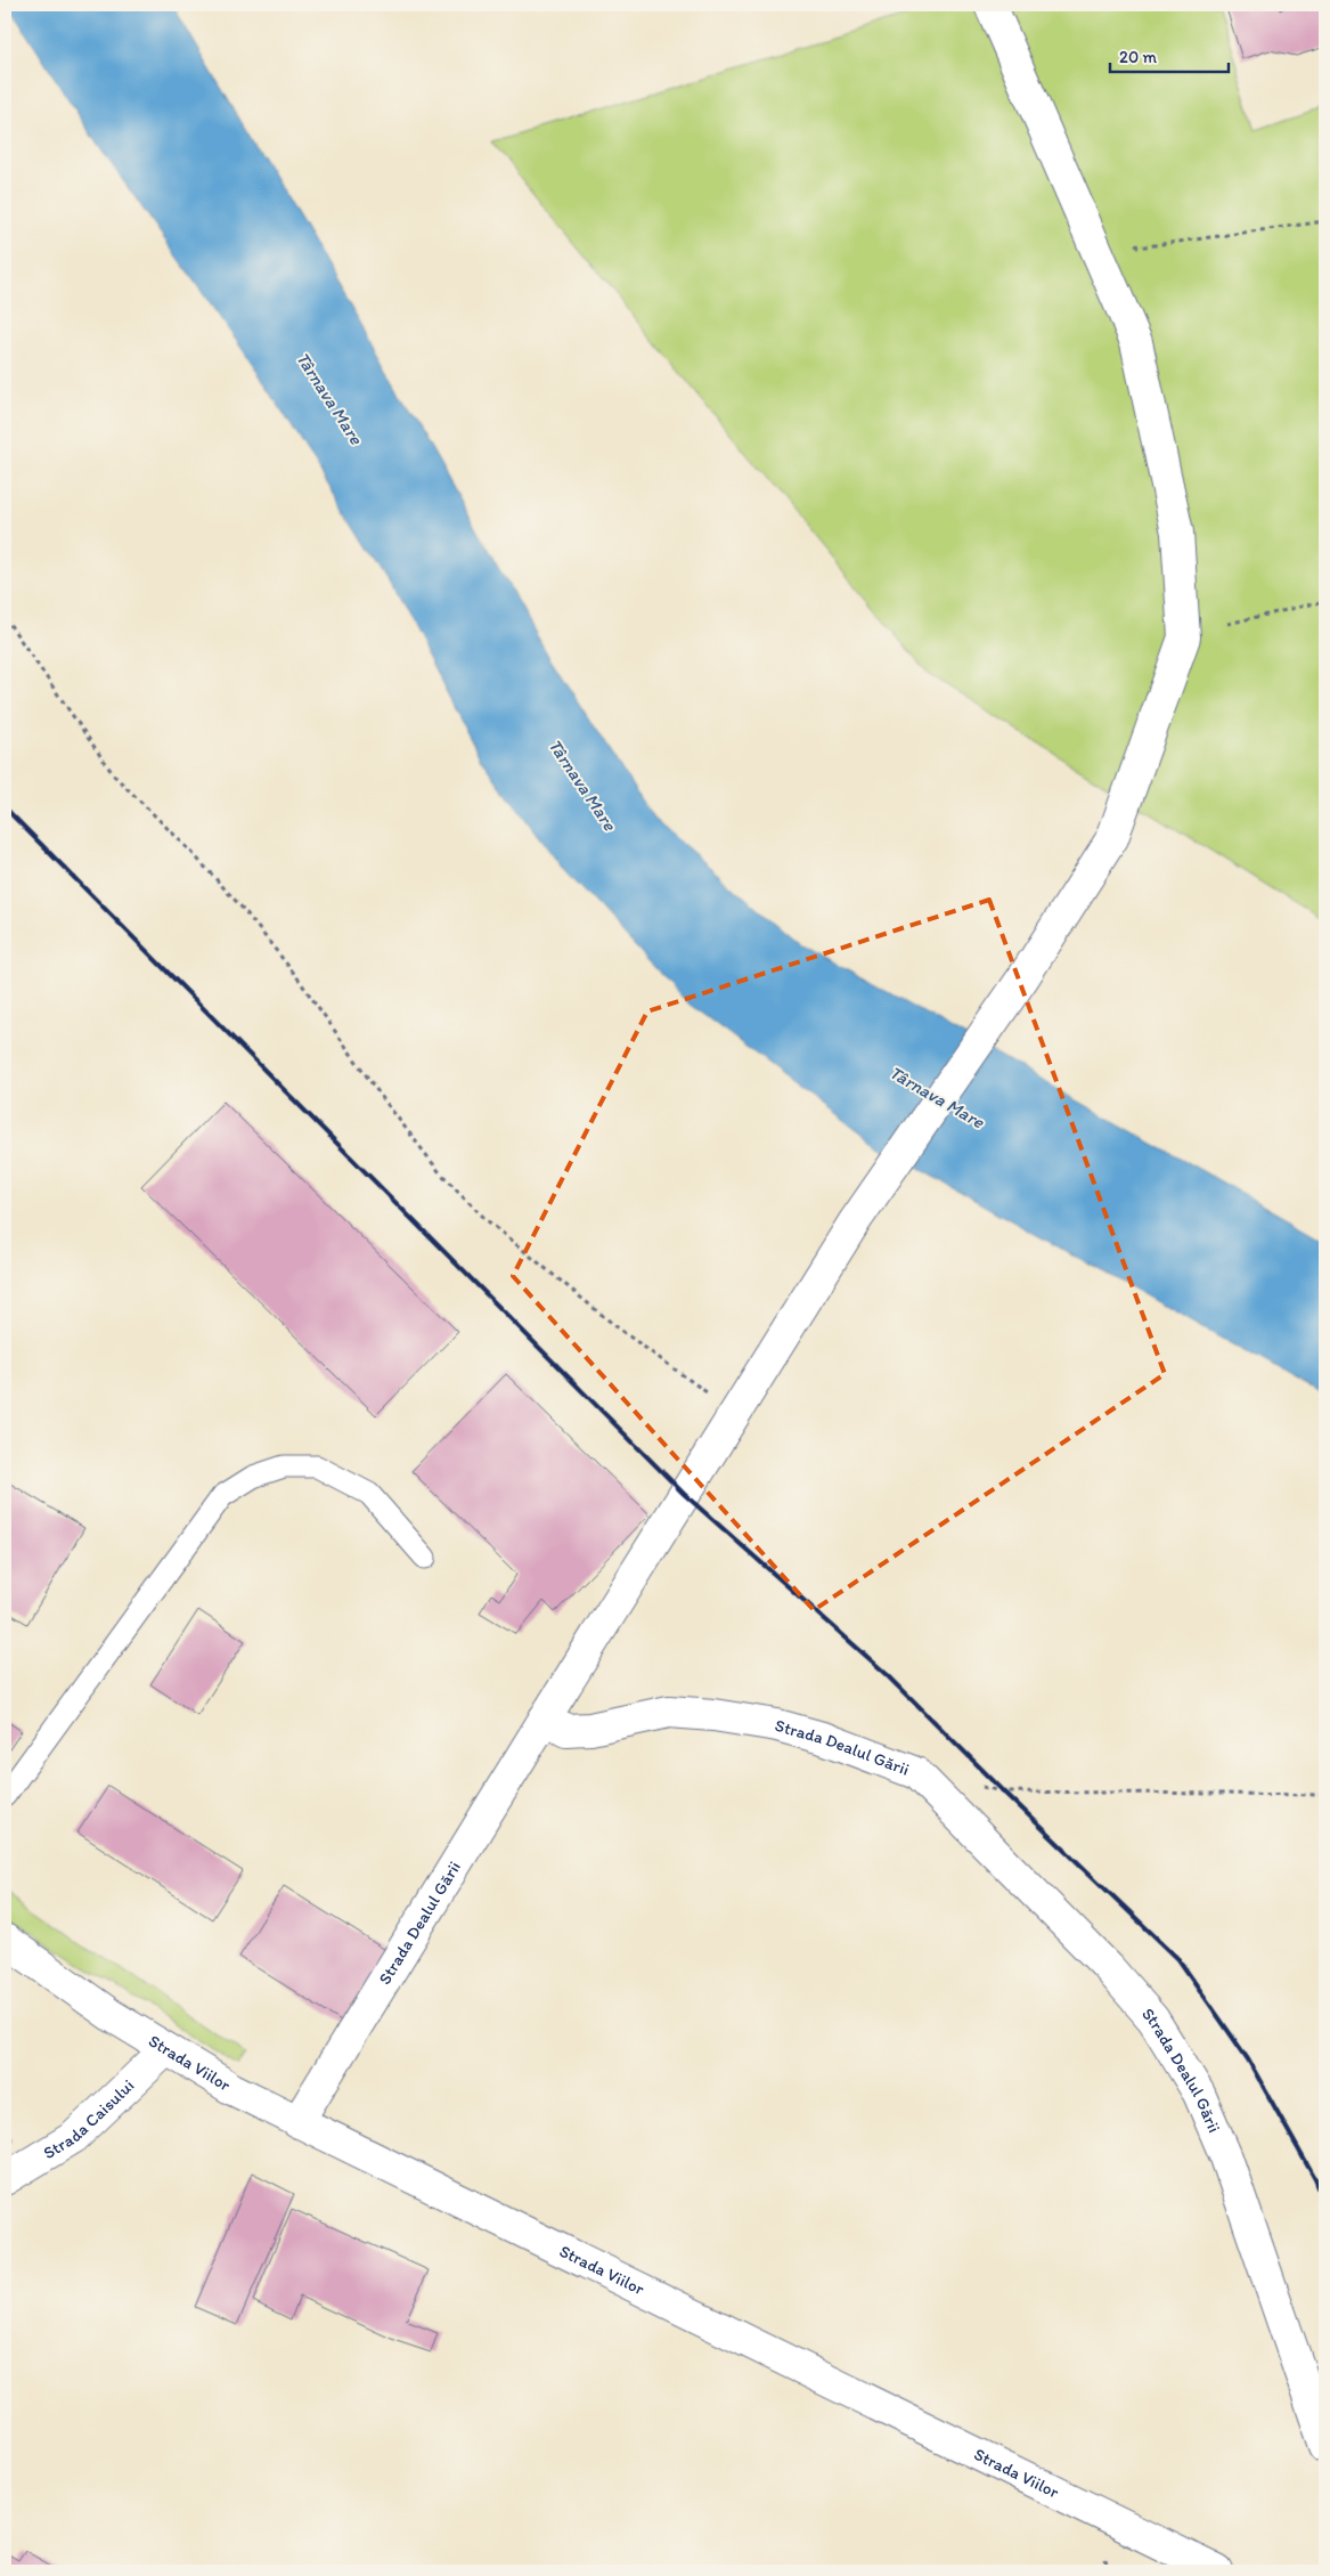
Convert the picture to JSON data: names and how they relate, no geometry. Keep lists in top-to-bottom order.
{
  "streets": {
    "street": ["Strada Dealul Gării", "Strada Viilor", "Strada Caisului"]
  },
  "crossings": [
    ["Strada Dealul Gării", "Strada Viilor"],
    ["Strada Viilor", "Strada Caisului"]
  ],
  "water": ["Târnava Mare"],
  "scale_bar": "20 m"
}
